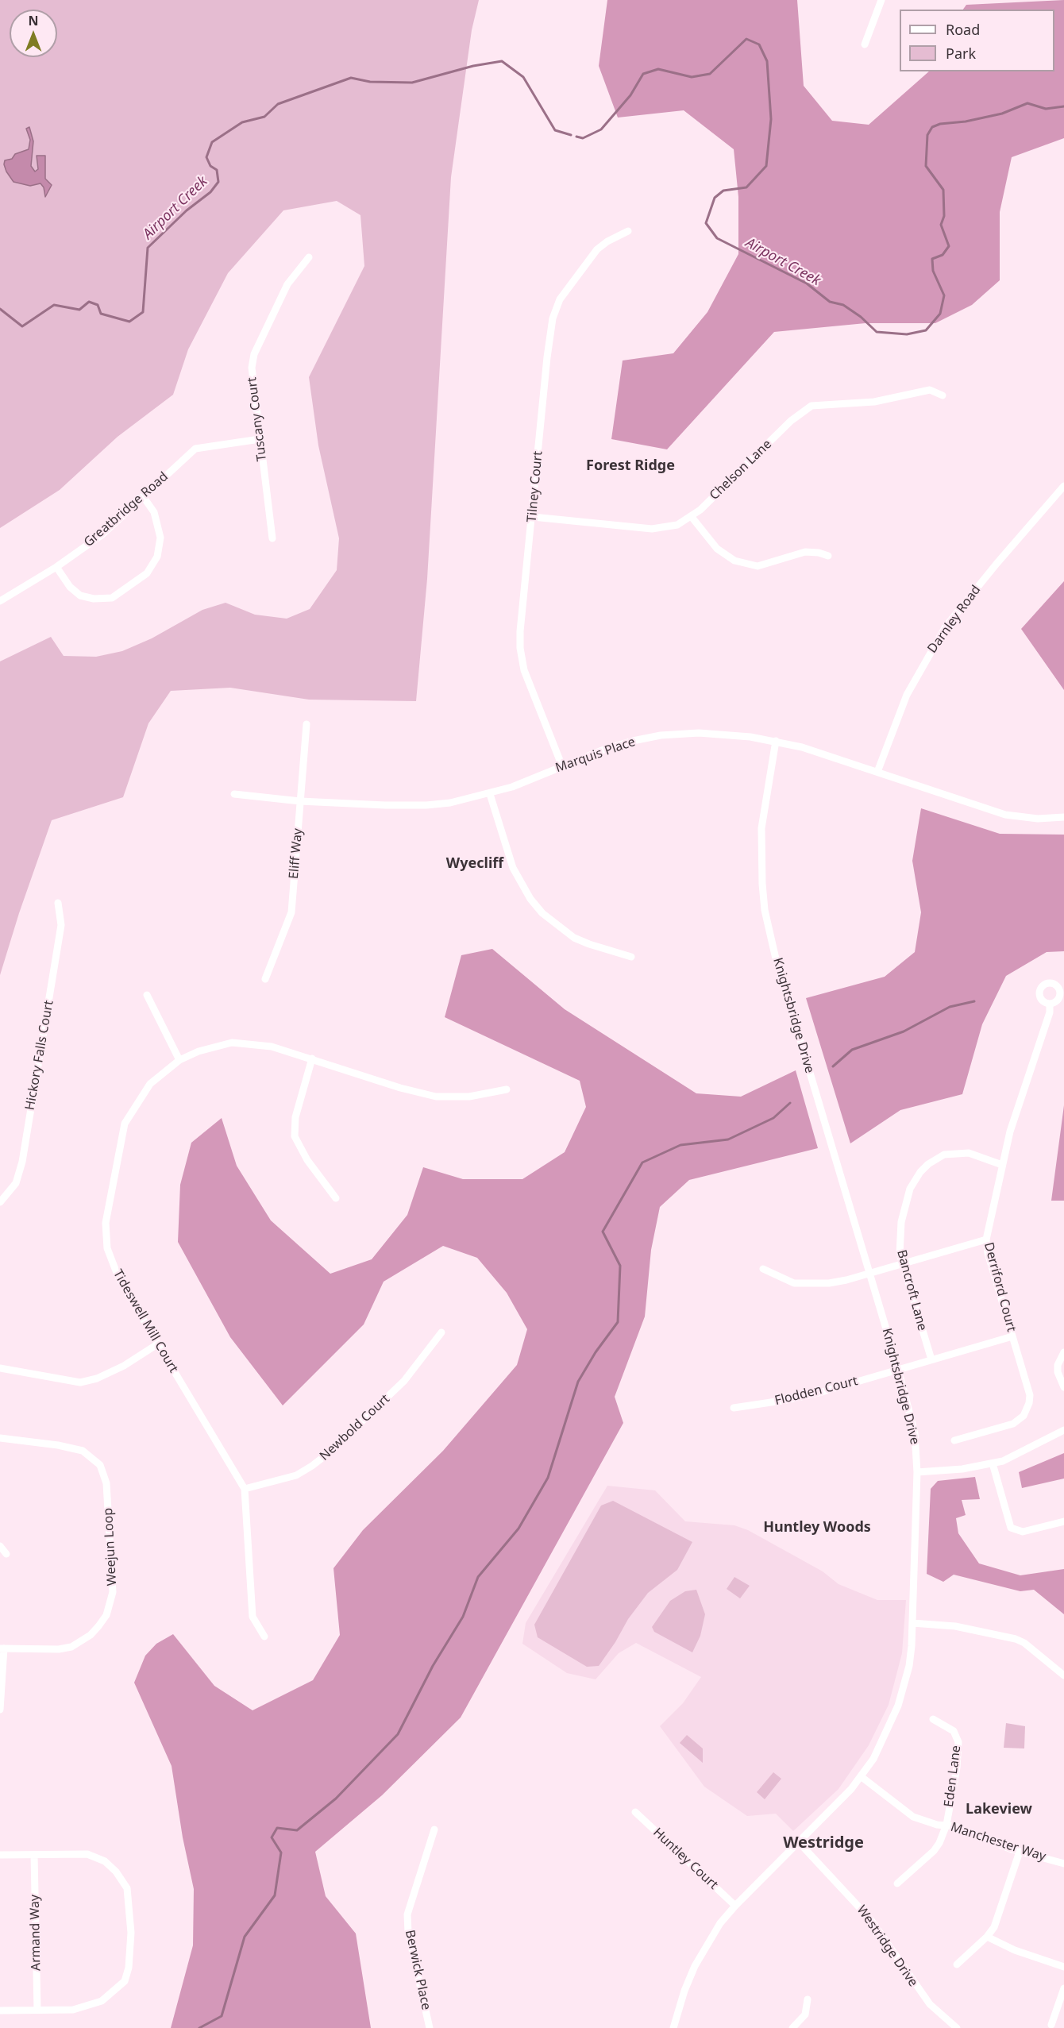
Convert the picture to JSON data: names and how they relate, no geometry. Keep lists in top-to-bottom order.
{
  "streets": {
    "street": [
      "Tuscany Court",
      "Chelson Lane",
      "Tilney Court",
      "Greatbridge Road",
      "Darnley Road",
      "Marquis Place",
      "Eliff Way",
      "Knightsbridge Drive",
      "Hickory Falls Court",
      "Derriford Court",
      "Bancroft Lane",
      "Tideswell Mill Court",
      "Flodden Court",
      "Newbold Court",
      "Weejun Loop",
      "Eden Lane",
      "Manchester Way",
      "Huntley Court",
      "Armand Way",
      "Westridge Drive",
      "Berwick Place"
    ]
  },
  "crossings": [
    ["Tuscany Court", "Greatbridge Road"],
    ["Chelson Lane", "Tilney Court"],
    ["Tilney Court", "Marquis Place"],
    ["Darnley Road", "Marquis Place"],
    ["Marquis Place", "Eliff Way"],
    ["Marquis Place", "Knightsbridge Drive"],
    ["Knightsbridge Drive", "Flodden Court"],
    ["Knightsbridge Drive", "Manchester Way"],
    ["Knightsbridge Drive", "Huntley Court"],
    ["Knightsbridge Drive", "Westridge Drive"],
    ["Derriford Court", "Bancroft Lane"],
    ["Derriford Court", "Flodden Court"],
    ["Bancroft Lane", "Flodden Court"],
    ["Tideswell Mill Court", "Newbold Court"],
    ["Eden Lane", "Manchester Way"]
  ],
  "districts": [
    "Forest Ridge",
    "Wyecliff",
    "Huntley Woods",
    "Lakeview",
    "Westridge"
  ],
  "water": ["Airport Creek"],
  "legend": ["Road", "Park"],
  "north": "top"
}
